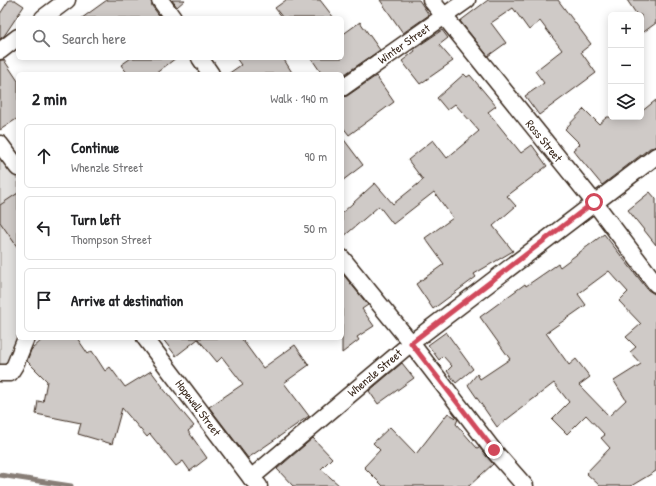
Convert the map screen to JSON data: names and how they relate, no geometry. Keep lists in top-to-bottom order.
{
  "streets": {
    "street": [
      "Winter Street",
      "Ross Street",
      "Whenzle Street",
      "Hopewell Street"
    ]
  },
  "crossings": [
    ["Winter Street", "Ross Street"],
    ["Ross Street", "Whenzle Street"],
    ["Whenzle Street", "Hopewell Street"]
  ],
  "page": {
    "map_buttons": ["+", "−"],
    "search": "Search here",
    "heading": ["2 min", "Walk · 140 m"],
    "list": [
      ["Continue", "Whenzle Street", "90 m"],
      ["Turn left", "Thompson Street", "50 m"],
      "Arrive at destination"
    ]
  }
}
